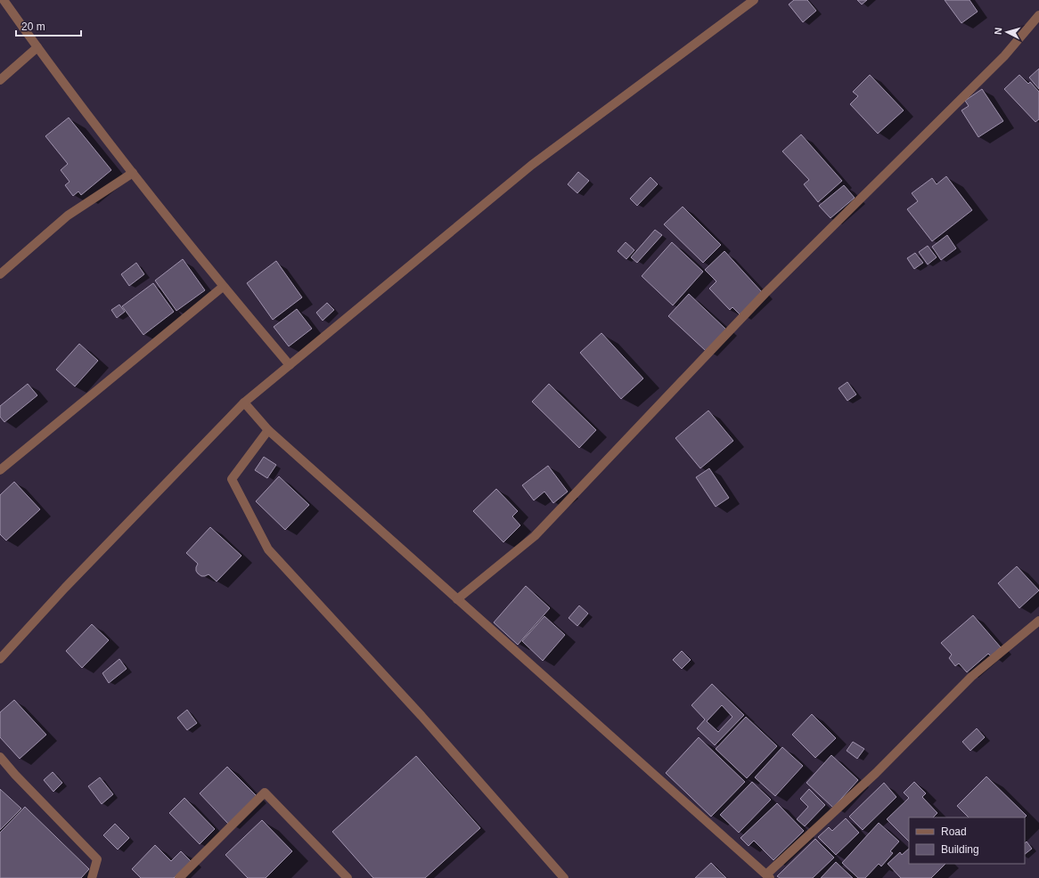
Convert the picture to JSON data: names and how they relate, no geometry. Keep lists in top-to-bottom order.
{
  "legend": ["Road", "Building"],
  "scale_bar": "20 m",
  "north": "left"
}
